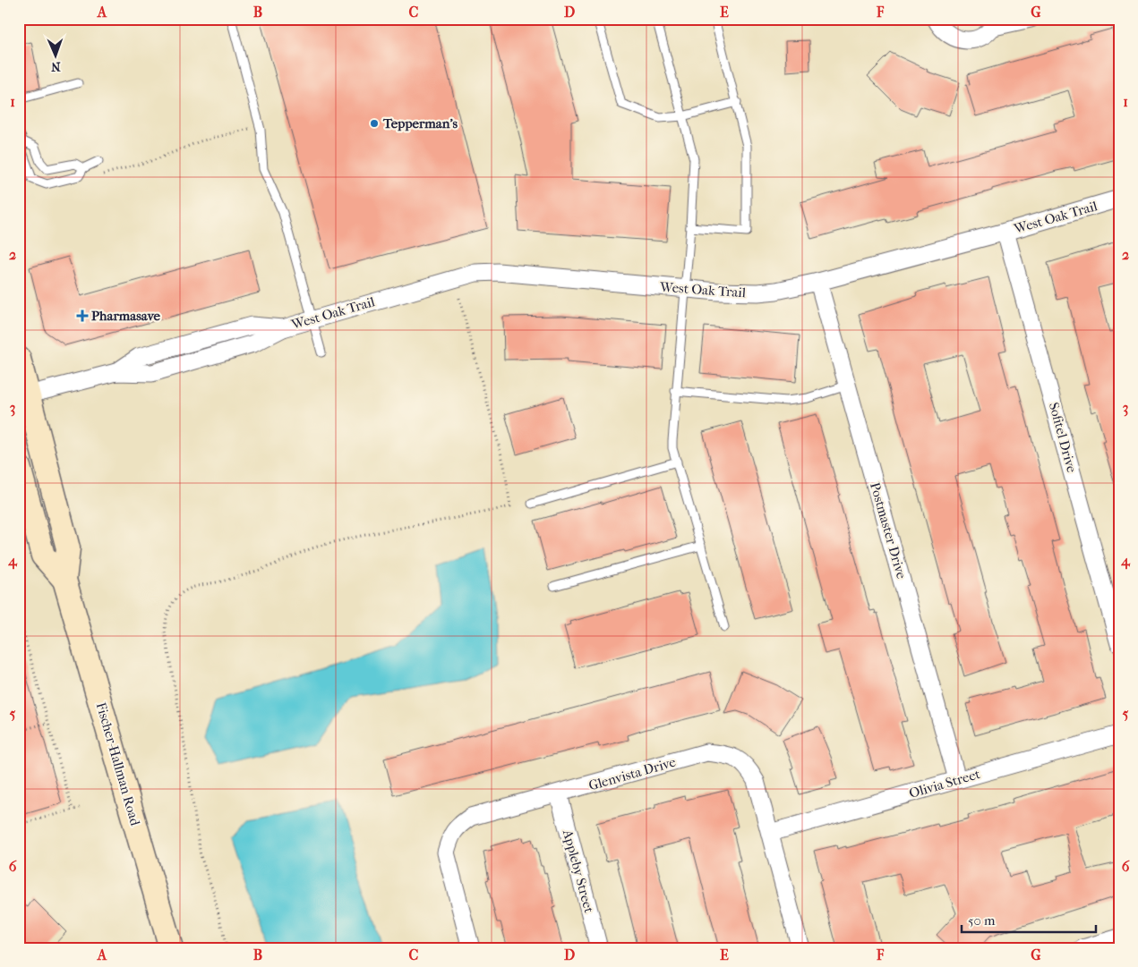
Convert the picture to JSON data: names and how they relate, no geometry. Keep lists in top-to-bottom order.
{
  "streets": {
    "main road": ["Fischer-Hallman Road"],
    "street": [
      "West Oak Trail",
      "Sofitel Drive",
      "Postmaster Drive",
      "Glenvista Drive",
      "Olivia Street",
      "Appleby Street"
    ]
  },
  "crossings": [
    ["West Oak Trail", "Sofitel Drive"],
    ["West Oak Trail", "Postmaster Drive"],
    ["West Oak Trail", "Fischer-Hallman Road"],
    ["Postmaster Drive", "Olivia Street"],
    ["Glenvista Drive", "Olivia Street"],
    ["Glenvista Drive", "Appleby Street"]
  ],
  "places": {
    "other": ["Tepperman's"],
    "health": ["Pharmasave"]
  },
  "scale_bar": "50 m",
  "north": "bottom",
  "grid": {
    "columns": [
      "A",
      "B",
      "C",
      "D",
      "E",
      "F",
      "G"
    ],
    "rows": [
      "1",
      "2",
      "3",
      "4",
      "5",
      "6"
    ]
  }
}
